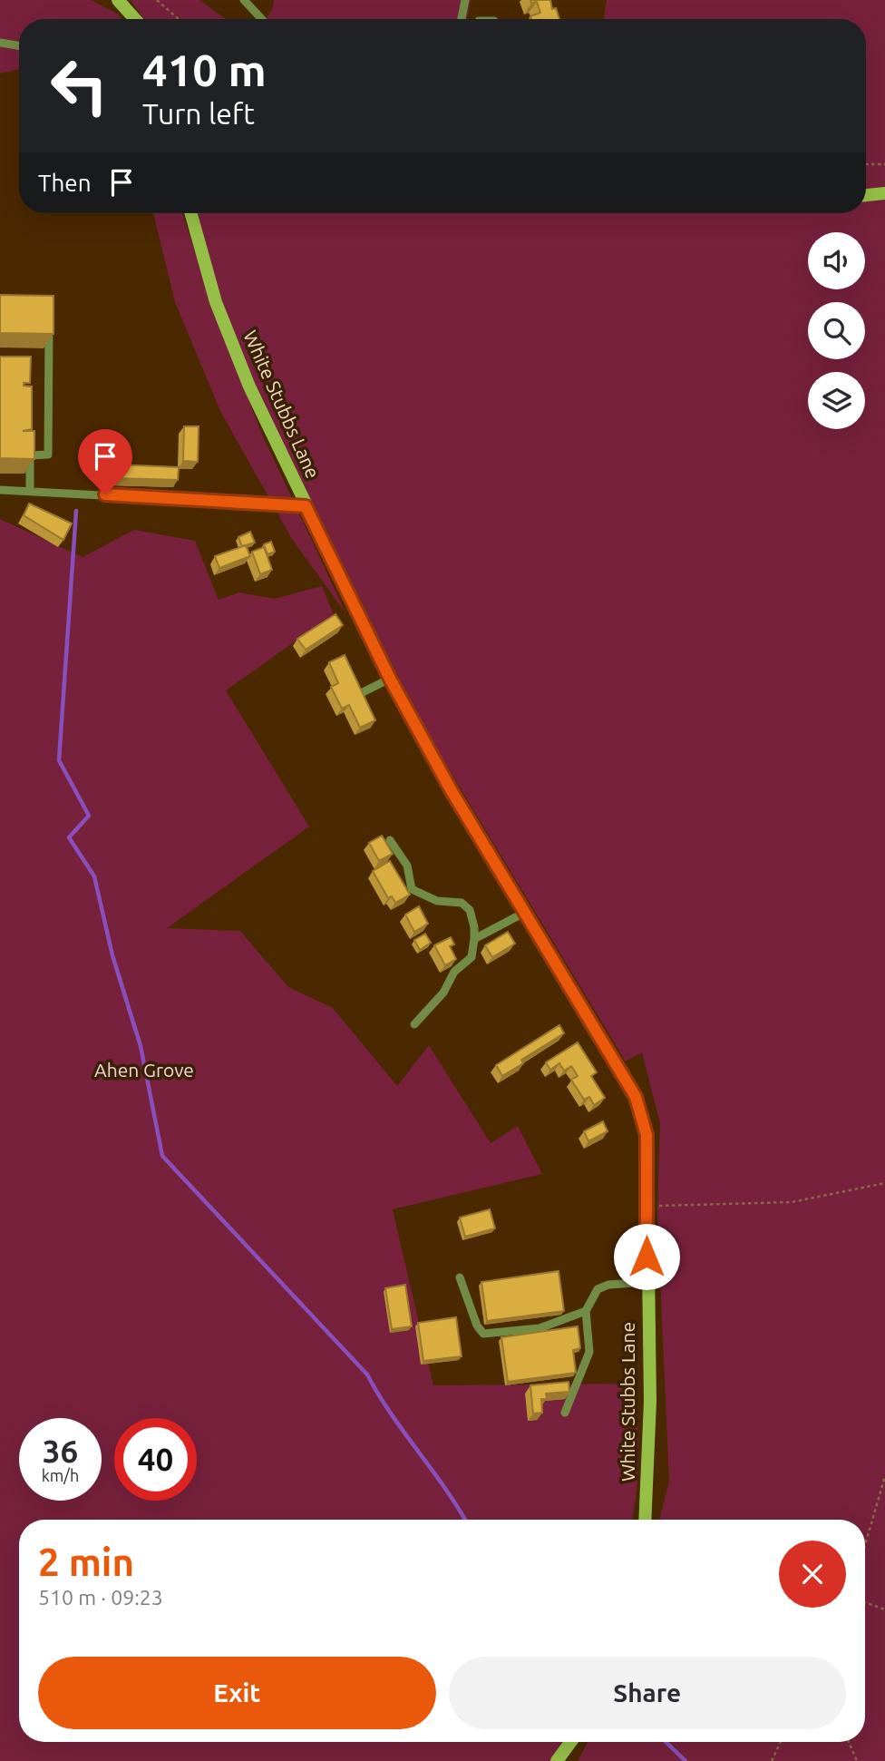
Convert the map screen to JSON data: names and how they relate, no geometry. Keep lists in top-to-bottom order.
{
  "streets": {
    "street": ["White Stubbs Lane"]
  },
  "parks": ["Ahen Grove"],
  "page": {
    "turn": ["410 m", "Turn left"],
    "then": "Then",
    "speed": "36 km/h",
    "limit": "40",
    "heading": ["2 min", "510 m · 09:23"],
    "buttons": ["Exit", "Share"]
  }
}
